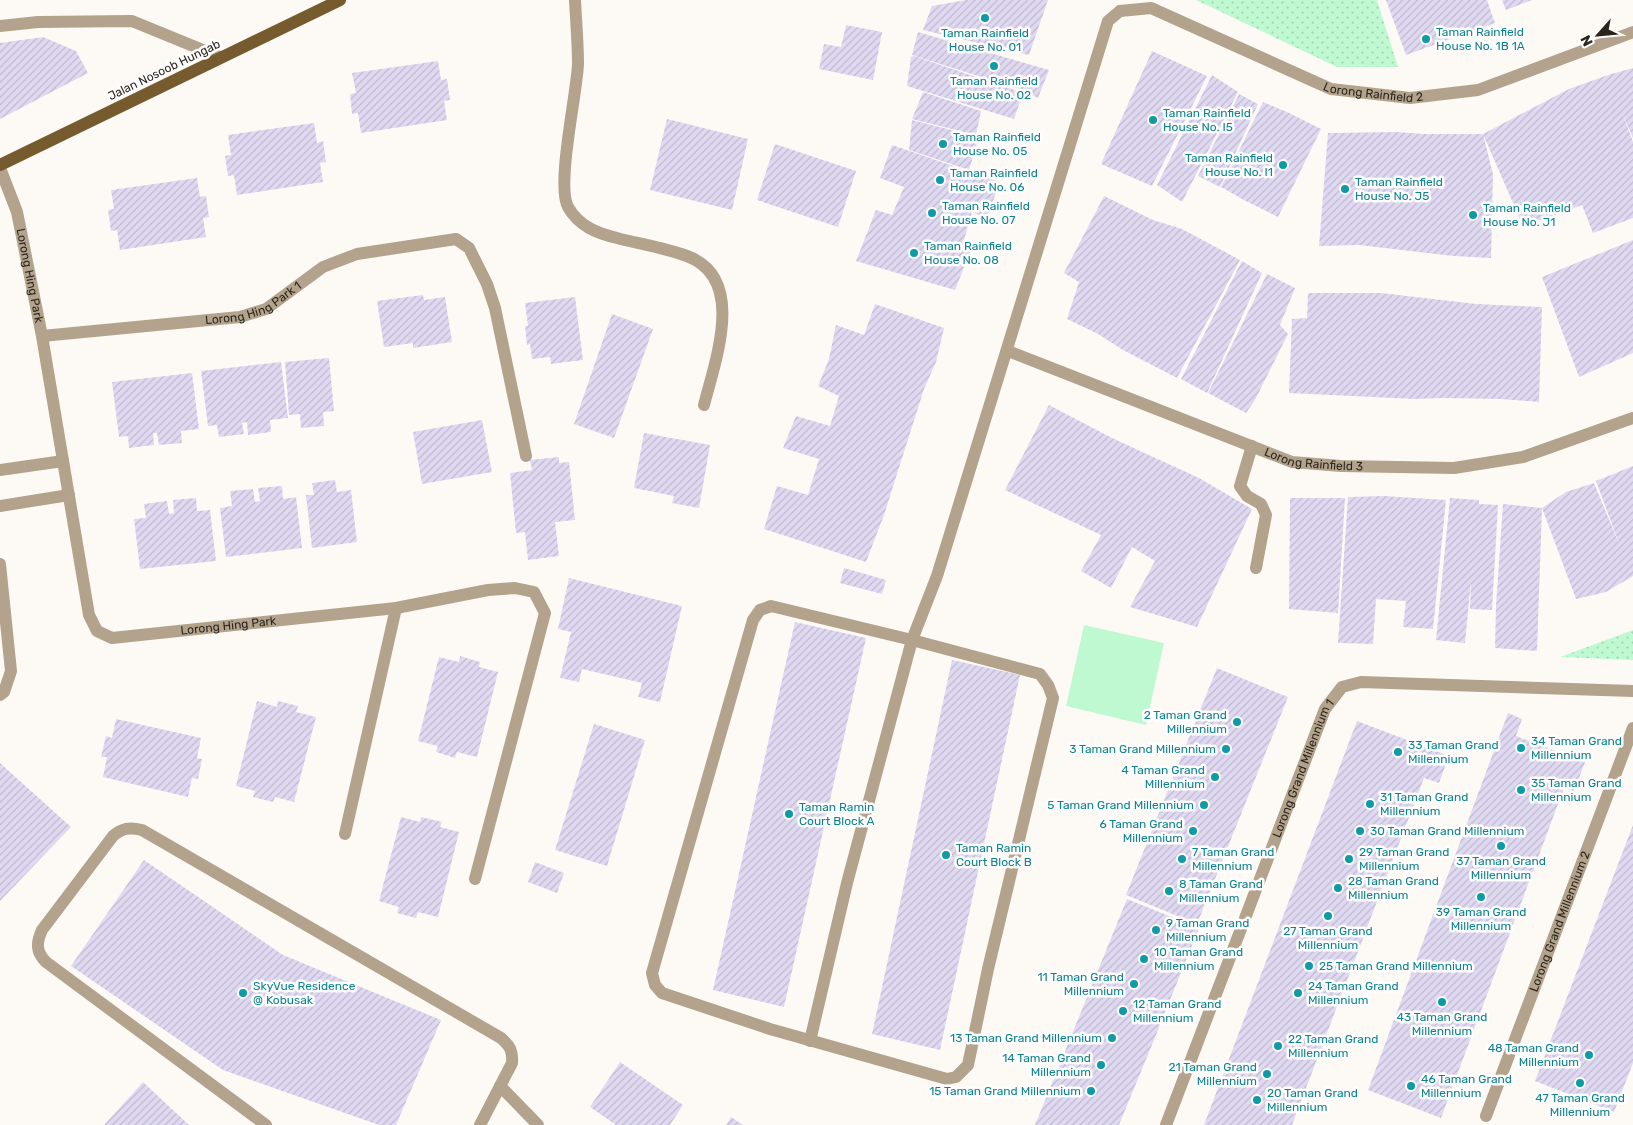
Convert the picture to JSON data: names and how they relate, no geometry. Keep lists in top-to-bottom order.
{
  "streets": {
    "main road": ["Jalan Nosoob Hungab"],
    "street": [
      "Lorong Rainfield 2",
      "Lorong Hing Park",
      "Lorong Hing Park 1",
      "Lorong Rainfield 3",
      "Lorong Grand Millennium 1",
      "Lorong Grand Millennium 2"
    ]
  },
  "crossings": [
    ["Jalan Nosoob Hungab", "Lorong Hing Park"],
    ["Lorong Hing Park", "Lorong Hing Park 1"]
  ],
  "places": [
    "Taman Rainfield House No. 01",
    "Taman Rainfield House No. 1B 1A",
    "Taman Rainfield House No. 02",
    "Taman Rainfield House No. I5",
    "Taman Rainfield House No. 05",
    "Taman Rainfield House No. I1",
    "Taman Rainfield House No. 06",
    "Taman Rainfield House No. J5",
    "Taman Rainfield House No. 07",
    "Taman Rainfield House No. J1",
    "Taman Rainfield House No. 08",
    "2 Taman Grand Millennium",
    "34 Taman Grand Millennium",
    "3 Taman Grand Millennium",
    "33 Taman Grand Millennium",
    "4 Taman Grand Millennium",
    "35 Taman Grand Millennium",
    "31 Taman Grand Millennium",
    "5 Taman Grand Millennium",
    "Taman Ramin Court Block A",
    "6 Taman Grand Millennium",
    "30 Taman Grand Millennium",
    "37 Taman Grand Millennium",
    "Taman Ramin Court Block B",
    "7 Taman Grand Millennium",
    "29 Taman Grand Millennium",
    "28 Taman Grand Millennium",
    "8 Taman Grand Millennium",
    "39 Taman Grand Millennium",
    "27 Taman Grand Millennium",
    "9 Taman Grand Millennium",
    "10 Taman Grand Millennium",
    "25 Taman Grand Millennium",
    "11 Taman Grand Millennium",
    "SkyVue Residence @ Kobusak",
    "24 Taman Grand Millennium",
    "43 Taman Grand Millennium",
    "12 Taman Grand Millennium",
    "13 Taman Grand Millennium",
    "22 Taman Grand Millennium",
    "48 Taman Grand Millennium",
    "14 Taman Grand Millennium",
    "21 Taman Grand Millennium",
    "47 Taman Grand Millennium",
    "46 Taman Grand Millennium",
    "15 Taman Grand Millennium",
    "20 Taman Grand Millennium"
  ],
  "north": "bottom left"
}
